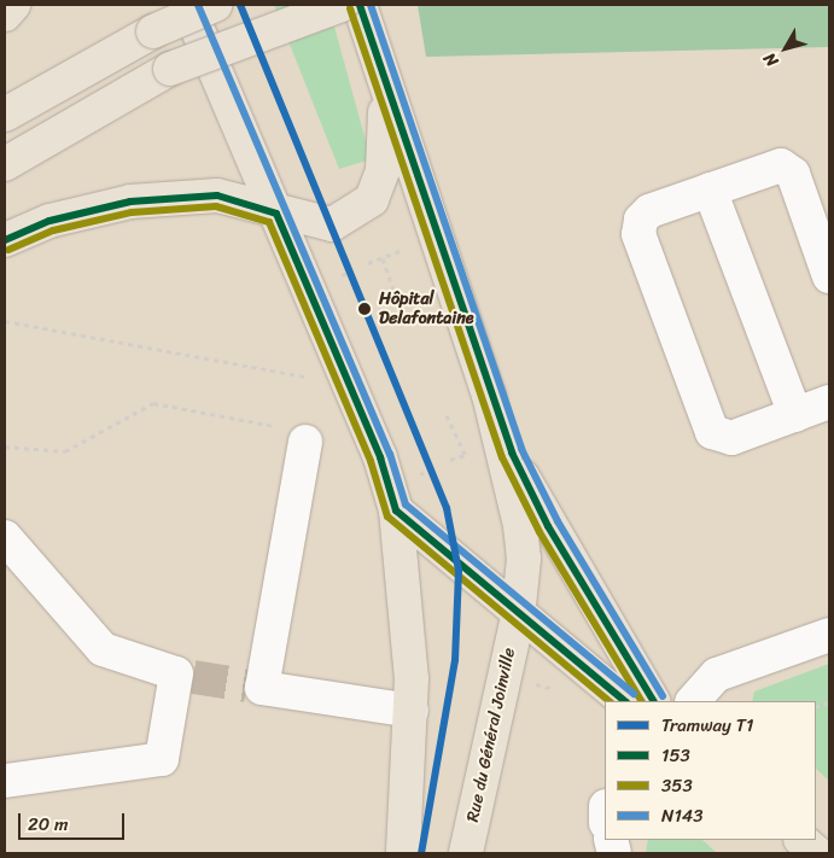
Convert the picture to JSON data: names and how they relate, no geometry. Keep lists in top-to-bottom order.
{
  "streets": {
    "main road": ["Rue du Général Joinville"]
  },
  "places": ["Hôpital Delafontaine"],
  "lines": [
    "tram line T1",
    "transit line 153",
    "transit line N143",
    "transit line 353"
  ],
  "legend": [
    "Tramway T1",
    "153",
    "353",
    "N143"
  ],
  "scale_bar": "20 m",
  "north": "bottom left"
}
